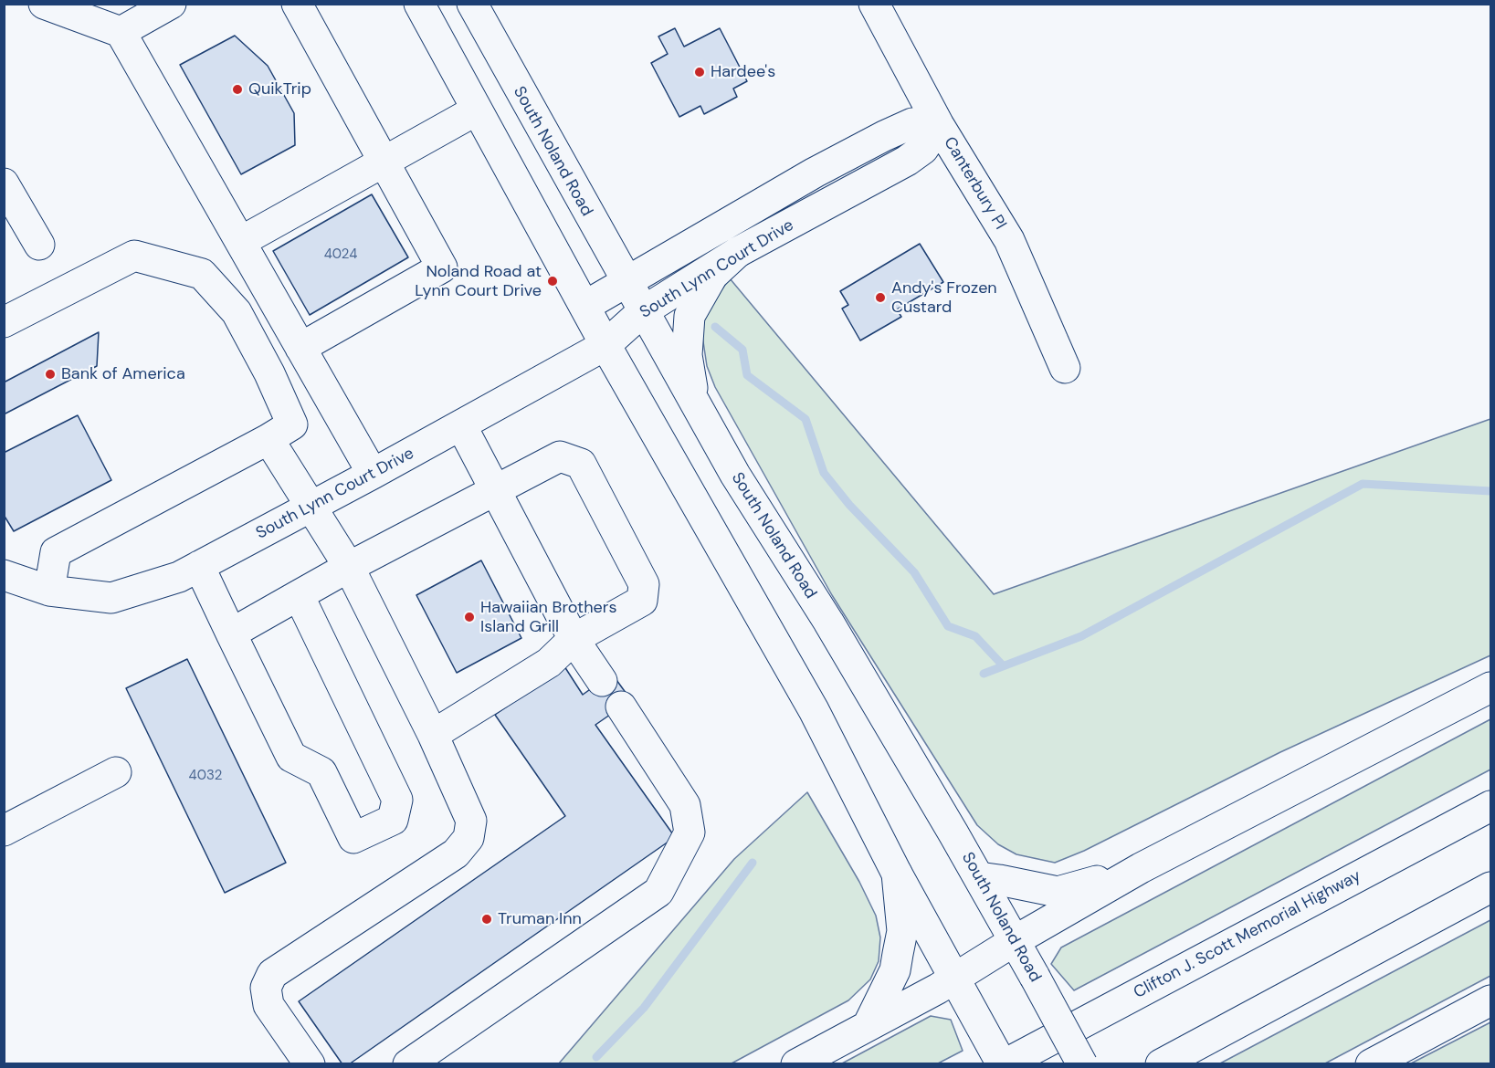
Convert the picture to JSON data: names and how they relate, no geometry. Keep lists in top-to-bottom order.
{
  "streets": {
    "main road": [
      "South Noland Road",
      "Canterbury Pl",
      "South Lynn Court Drive",
      "Clifton J. Scott Memorial Highway"
    ]
  },
  "crossings": [
    ["South Noland Road", "South Lynn Court Drive"],
    ["Canterbury Pl", "South Lynn Court Drive"]
  ],
  "places": [
    "Hardee's",
    "QuikTrip",
    "Noland Road at Lynn Court Drive",
    "Andy's Frozen Custard",
    "Bank of America",
    "Hawaiian Brothers Island Grill",
    "Truman Inn"
  ],
  "house_numbers": ["4024", "4032"]
}
